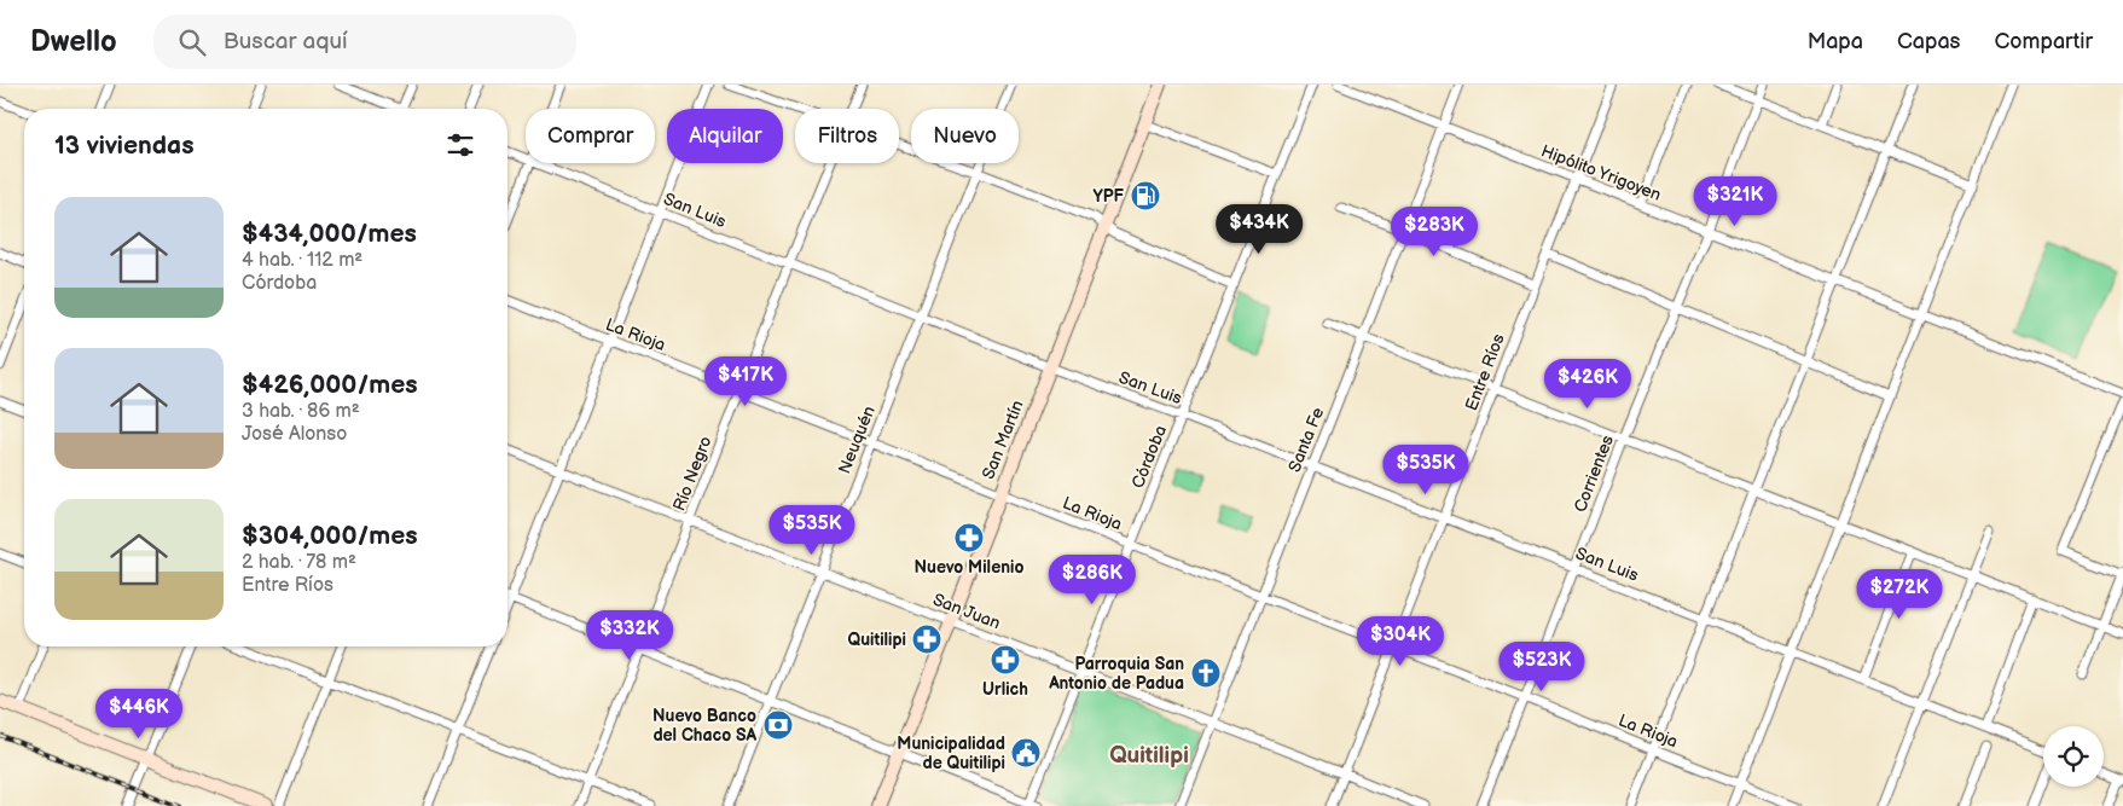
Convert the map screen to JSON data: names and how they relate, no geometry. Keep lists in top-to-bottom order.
{
  "streets": {
    "street": [
      "Hipólito Yrigoyen",
      "San Luis",
      "La Rioja",
      "Entre Ríos",
      "Neuquén",
      "San Martín",
      "Santa Fe",
      "Córdoba",
      "Río Negro",
      "Corrientes",
      "San Juan"
    ]
  },
  "crossings": [
    ["Hipólito Yrigoyen", "Entre Ríos"],
    ["Hipólito Yrigoyen", "Santa Fe"],
    ["Hipólito Yrigoyen", "Corrientes"],
    ["San Luis", "Entre Ríos"],
    ["San Luis", "Neuquén"],
    ["San Luis", "San Martín"],
    ["San Luis", "Santa Fe"],
    ["San Luis", "Córdoba"],
    ["San Luis", "Río Negro"],
    ["San Luis", "Corrientes"],
    ["La Rioja", "Entre Ríos"],
    ["La Rioja", "Neuquén"],
    ["La Rioja", "San Martín"],
    ["La Rioja", "Santa Fe"],
    ["La Rioja", "Córdoba"],
    ["La Rioja", "Río Negro"],
    ["La Rioja", "Corrientes"],
    ["Entre Ríos", "San Juan"],
    ["Neuquén", "San Juan"],
    ["San Martín", "San Juan"],
    ["Santa Fe", "San Juan"],
    ["Córdoba", "San Juan"],
    ["Río Negro", "San Juan"]
  ],
  "districts": ["Quitilipi"],
  "places": {
    "fuel station": ["YPF"],
    "pharmacy": ["Nuevo Milenio", "Quitilipi", "Urlich"],
    "church": ["Parroquia San Antonio de Padua"],
    "bank": ["Nuevo Banco del Chaco SA"],
    "public building": ["Municipalidad de Quitilipi"]
  },
  "page": {
    "header": "Dwello",
    "search": "Buscar aquí",
    "nav": ["Mapa", "Capas", "Compartir"],
    "chip": [
      "Comprar",
      "Alquilar",
      "Filtros",
      "Nuevo"
    ],
    "heading": "13 viviendas",
    "price": [
      "$321K",
      "$434K",
      "$283K",
      "$417K",
      "$426K",
      "$535K",
      "$535K",
      "$286K",
      "$272K",
      "$332K",
      "$304K",
      "$523K",
      "$446K"
    ],
    "list": [
      {
        "name": "$434,000/mes",
        "note": "4 hab. · 112 m² · Córdoba"
      },
      {
        "name": "$426,000/mes",
        "note": "3 hab. · 86 m² · José Alonso"
      },
      {
        "name": "$304,000/mes",
        "note": "2 hab. · 78 m² · Entre Ríos"
      }
    ]
  }
}
